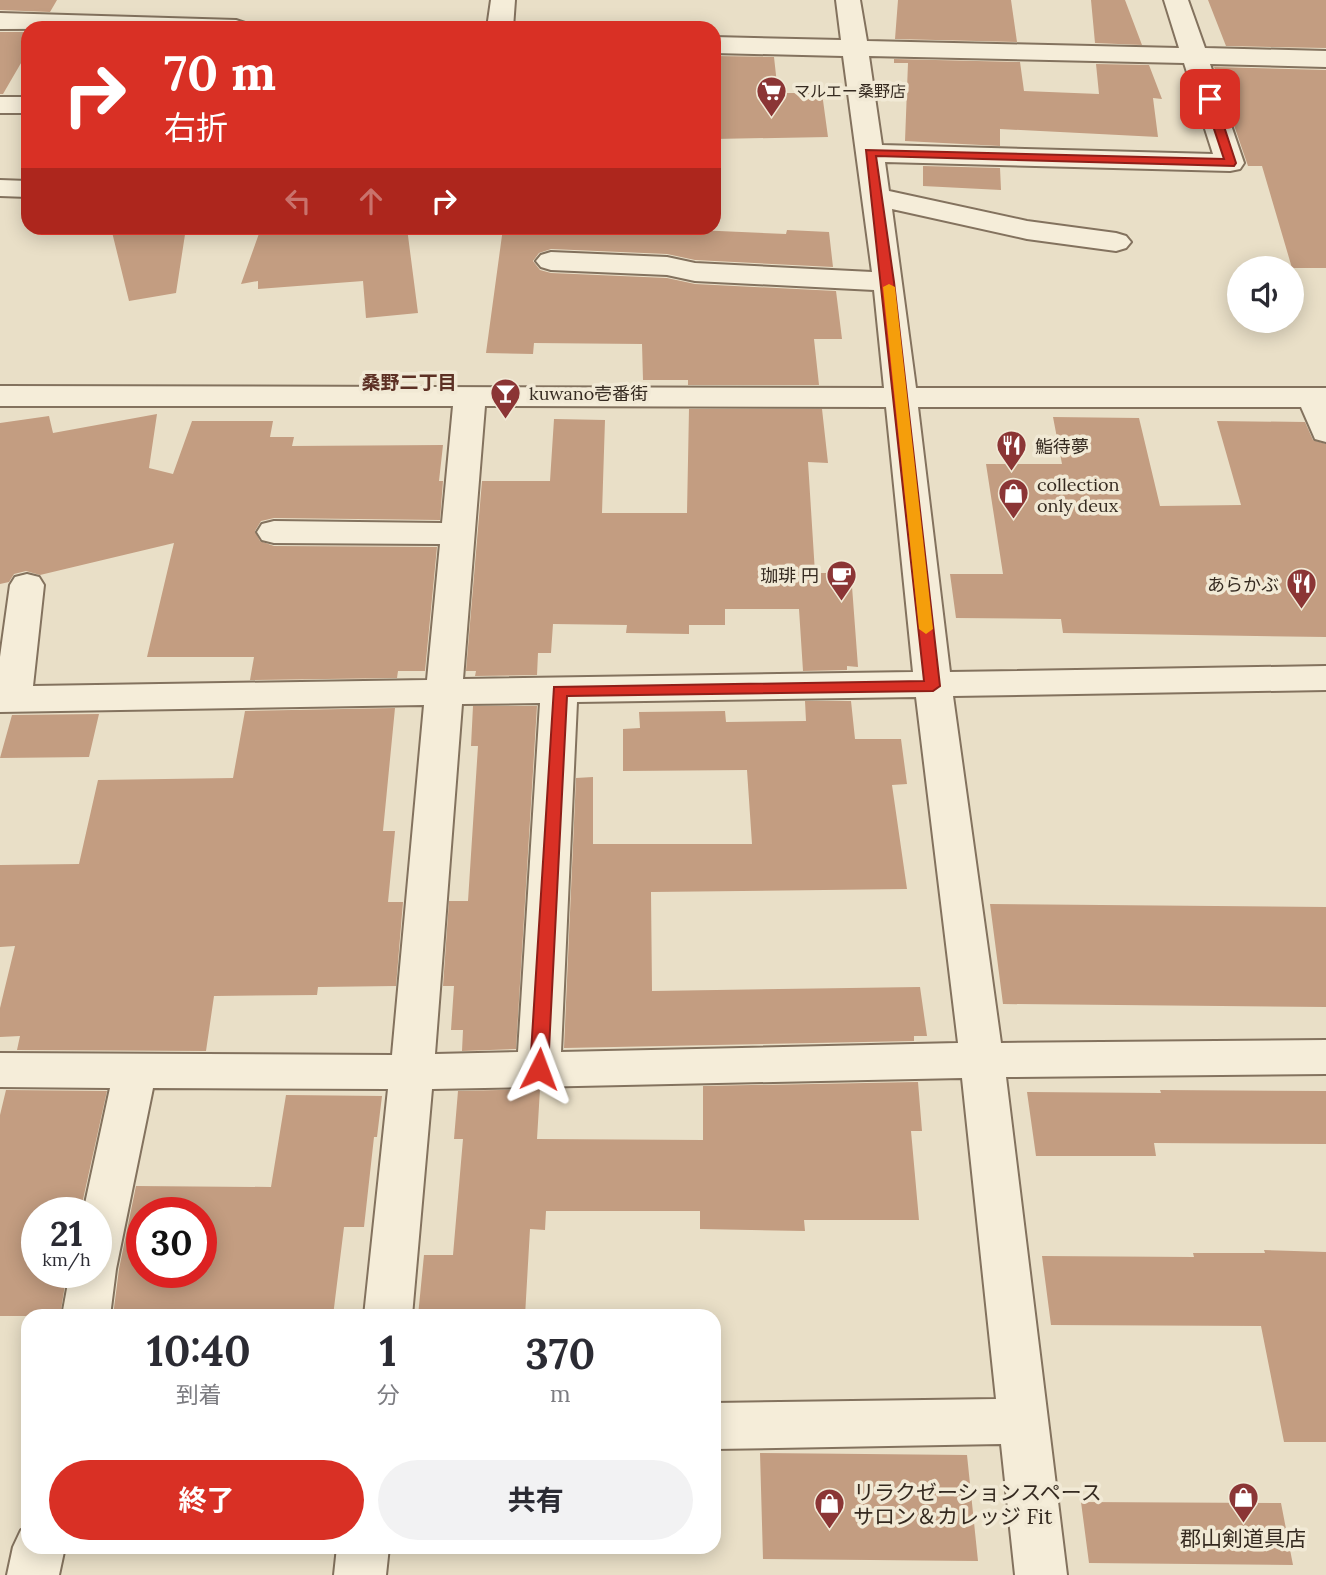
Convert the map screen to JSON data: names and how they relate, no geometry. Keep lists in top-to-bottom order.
{
  "districts": ["桑野二丁目"],
  "places": {
    "supermarket": ["マルエー桑野店"],
    "bar": ["kuwano壱番街"],
    "restaurant": ["鮨待夢", "あらかぶ"],
    "shop": ["collection only deux", "郡山剣道具店", "リラクゼーションスペース サロン＆カレッジ Fit"],
    "cafe": ["珈琲 円"]
  },
  "page": {
    "turn": ["70 m", "右折"],
    "speed": "21 km/h",
    "limit": "30",
    "eta": [
      "10:40",
      "到着",
      "1",
      "分",
      "370",
      "m"
    ],
    "buttons": ["終了", "共有"]
  }
}
